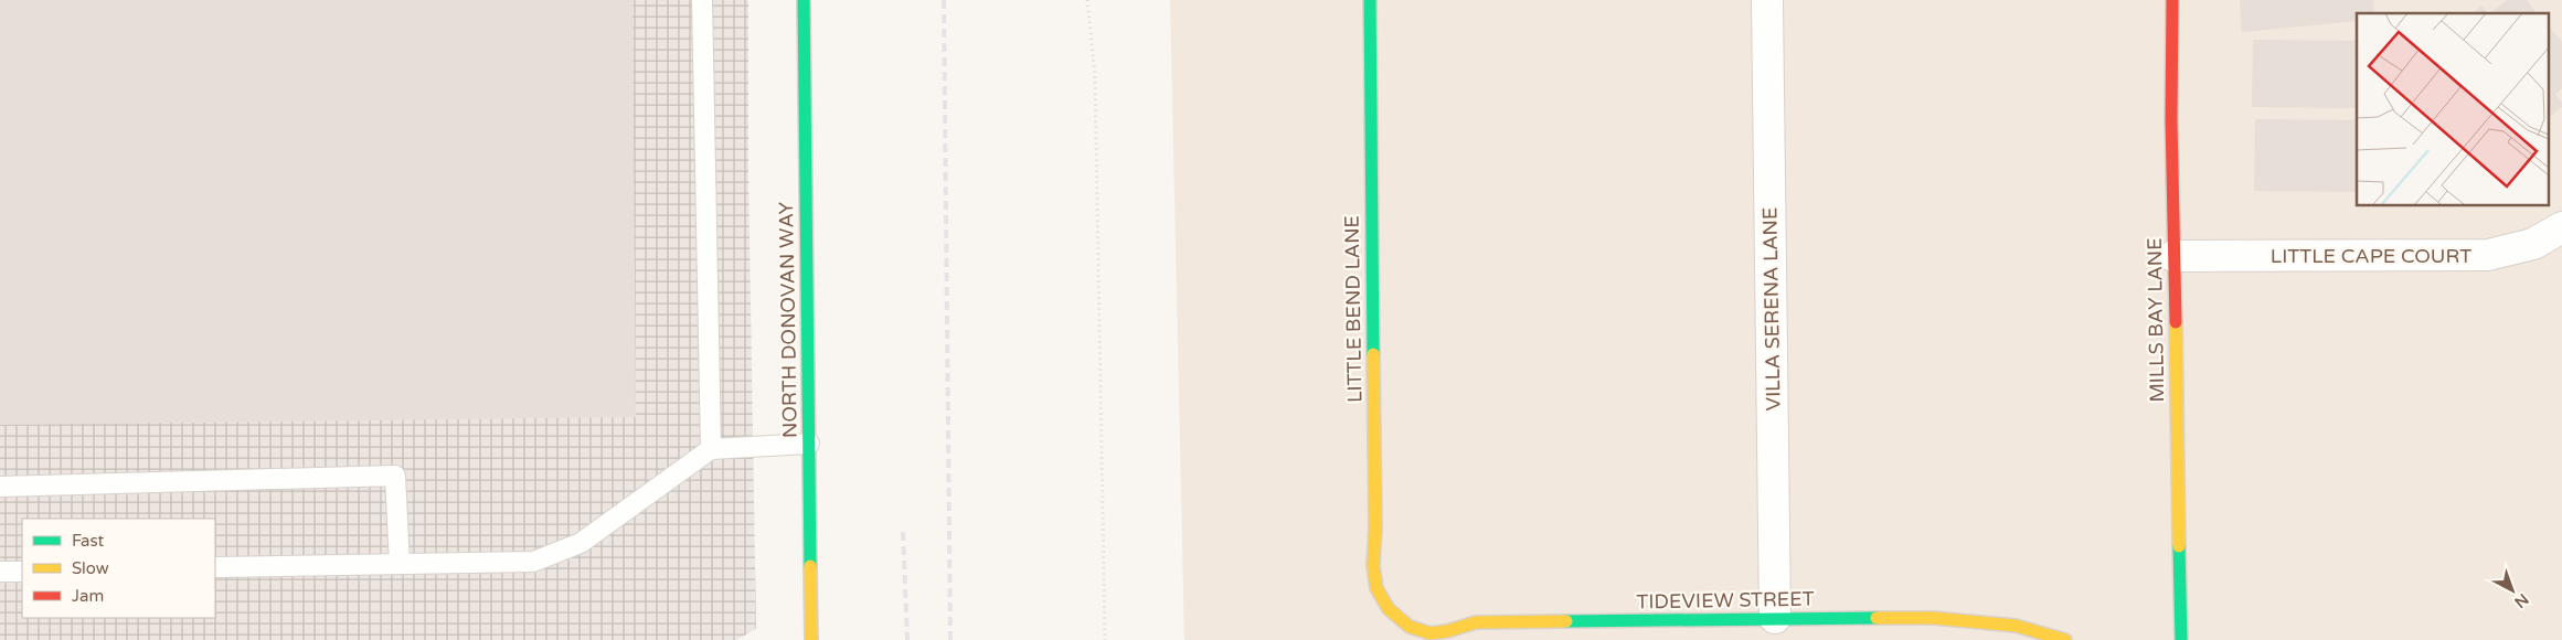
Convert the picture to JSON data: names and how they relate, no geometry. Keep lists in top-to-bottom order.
{
  "streets": {
    "street": [
      "LITTLE CAPE COURT",
      "LITTLE BEND LANE",
      "VILLA SERENA LANE",
      "NORTH DONOVAN WAY",
      "MILLS BAY LANE",
      "TIDEVIEW STREET"
    ]
  },
  "crossings": [
    ["LITTLE CAPE COURT", "MILLS BAY LANE"],
    ["LITTLE BEND LANE", "TIDEVIEW STREET"],
    ["VILLA SERENA LANE", "TIDEVIEW STREET"]
  ],
  "legend": ["Fast", "Slow", "Jam"],
  "north": "bottom right"
}
